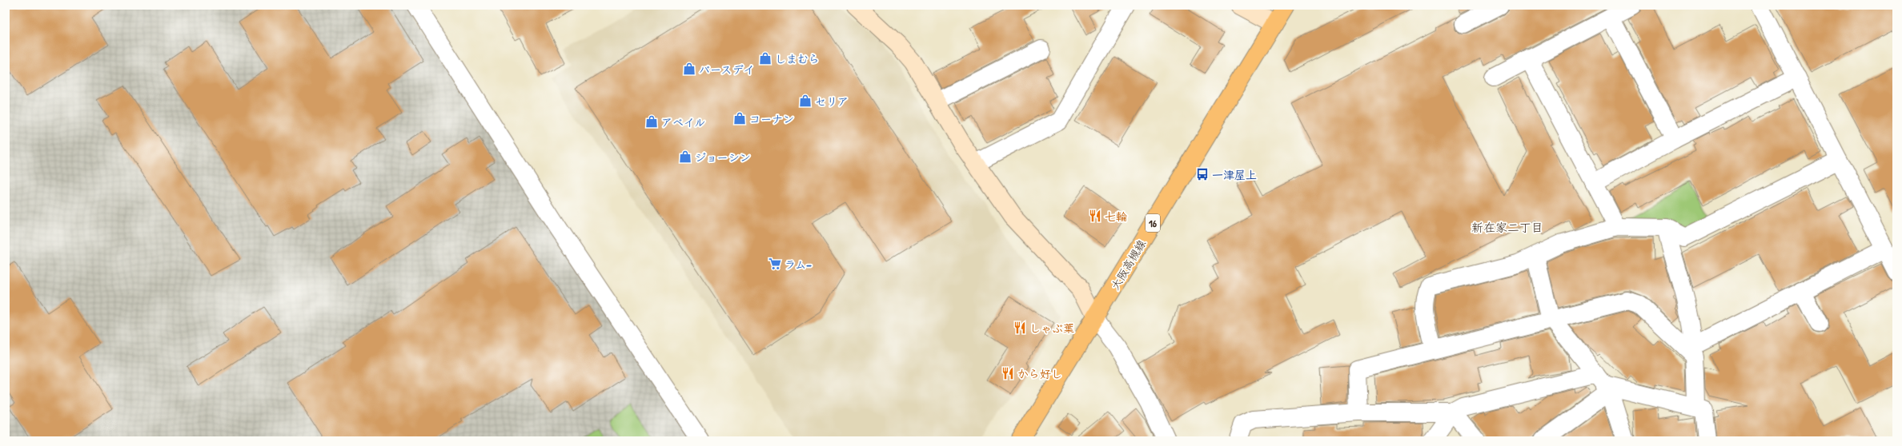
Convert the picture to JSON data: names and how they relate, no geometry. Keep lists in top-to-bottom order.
{
  "streets": {
    "main road": ["16", "大阪高槻線"]
  },
  "districts": ["新在家二丁目"],
  "places": {
    "shop": [
      "しまむら",
      "バースデイ",
      "セリア",
      "コーナン",
      "アベイル",
      "ジョーシン"
    ],
    "bus stop": ["一津屋上"],
    "restaurant": ["七輪", "しゃぶ葉", "から好し"],
    "supermarket": ["ラム−"]
  }
}
